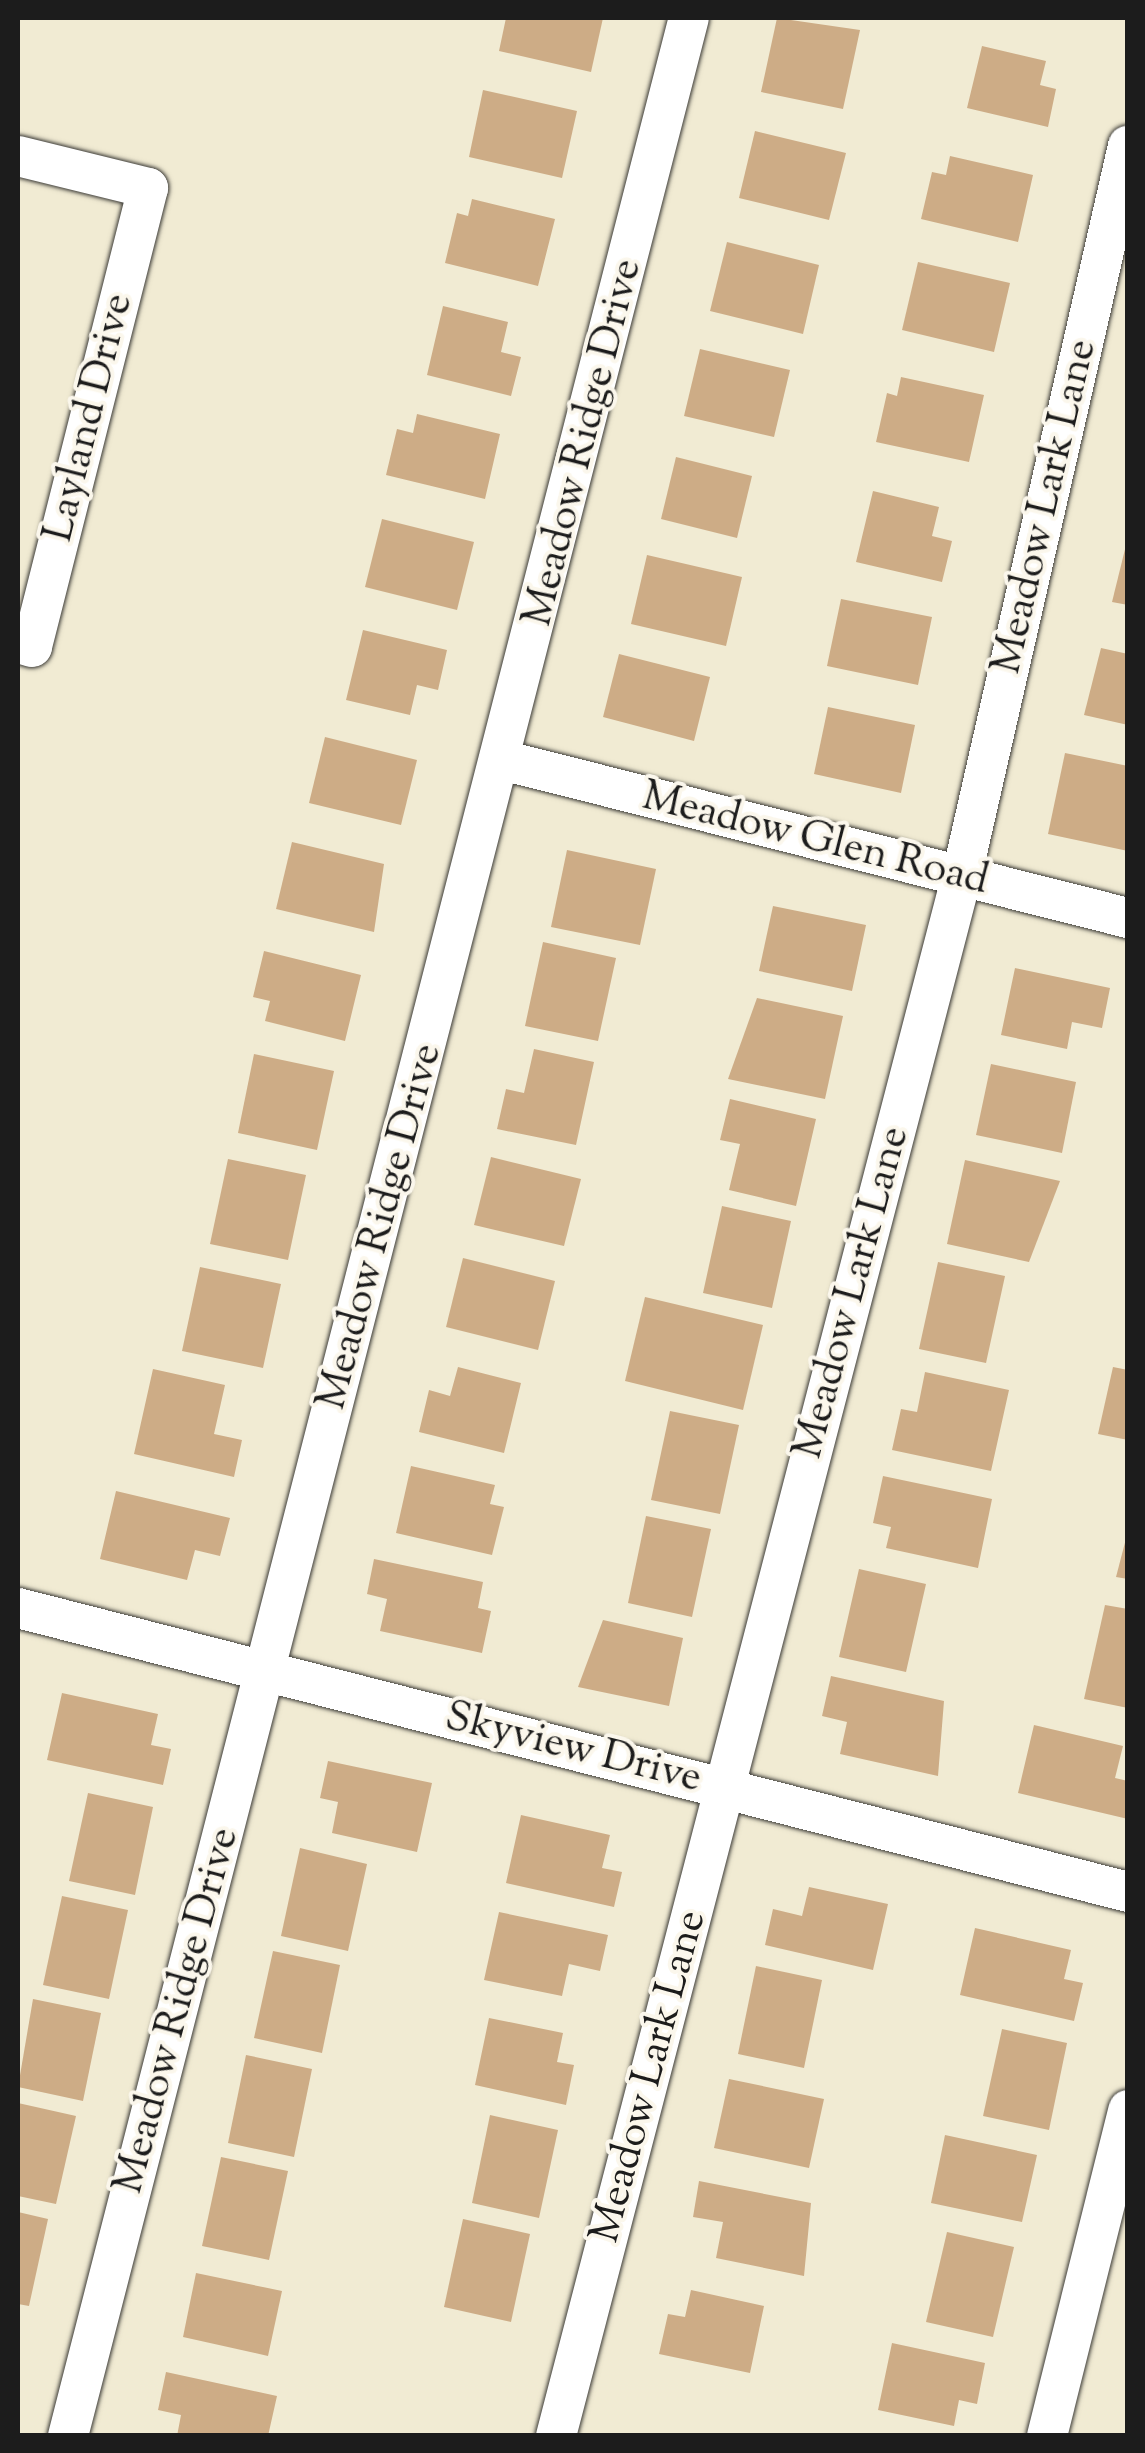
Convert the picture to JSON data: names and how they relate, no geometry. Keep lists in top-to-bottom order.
{
  "streets": {
    "street": [
      "Layland Drive",
      "Meadow Ridge Drive",
      "Meadow Lark Lane",
      "Meadow Glen Road",
      "Skyview Drive"
    ]
  },
  "crossings": [
    ["Meadow Ridge Drive", "Meadow Glen Road"],
    ["Meadow Ridge Drive", "Skyview Drive"],
    ["Meadow Lark Lane", "Meadow Glen Road"],
    ["Meadow Lark Lane", "Skyview Drive"]
  ]
}
